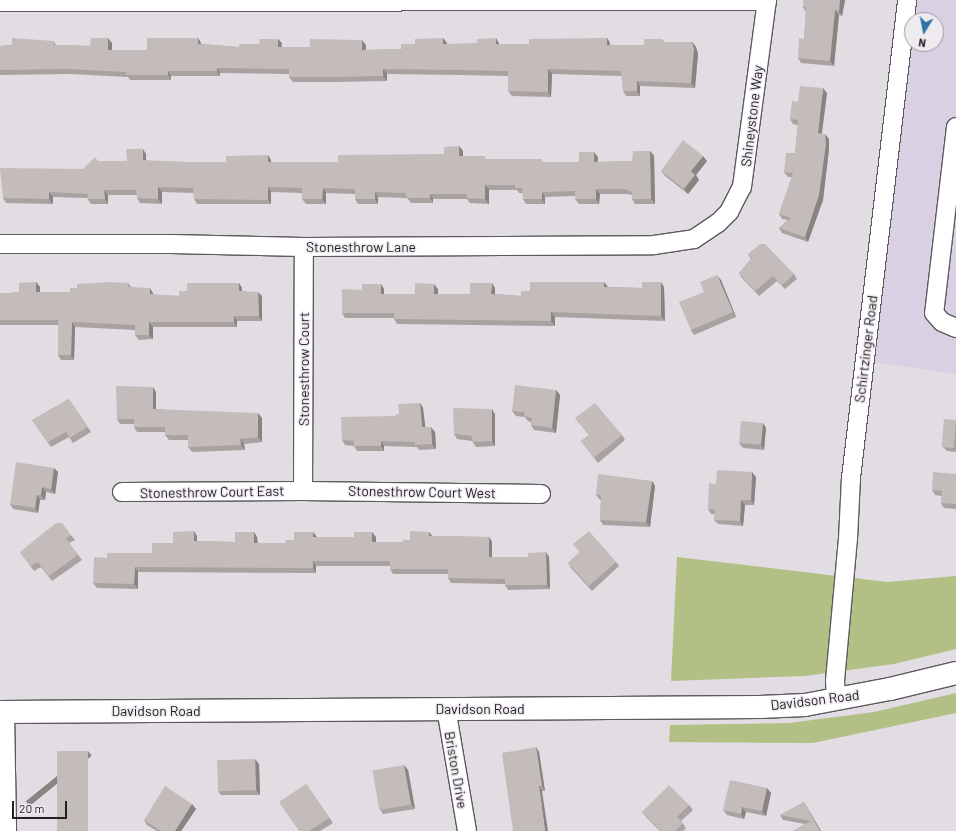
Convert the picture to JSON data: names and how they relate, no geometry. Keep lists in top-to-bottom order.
{
  "streets": {
    "main road": ["Davidson Road"],
    "street": [
      "Shineystone Way",
      "Stonesthrow Lane",
      "Schirtzinger Road",
      "Stonesthrow Court",
      "Stonesthrow Court East",
      "Stonesthrow Court West",
      "Briston Drive"
    ]
  },
  "crossings": [
    ["Shineystone Way", "Stonesthrow Lane"],
    ["Stonesthrow Lane", "Stonesthrow Court"],
    ["Schirtzinger Road", "Davidson Road"],
    ["Stonesthrow Court", "Stonesthrow Court East"],
    ["Stonesthrow Court", "Stonesthrow Court West"],
    ["Stonesthrow Court East", "Stonesthrow Court West"],
    ["Davidson Road", "Briston Drive"]
  ],
  "scale_bar": "20 m",
  "north": "bottom"
}
